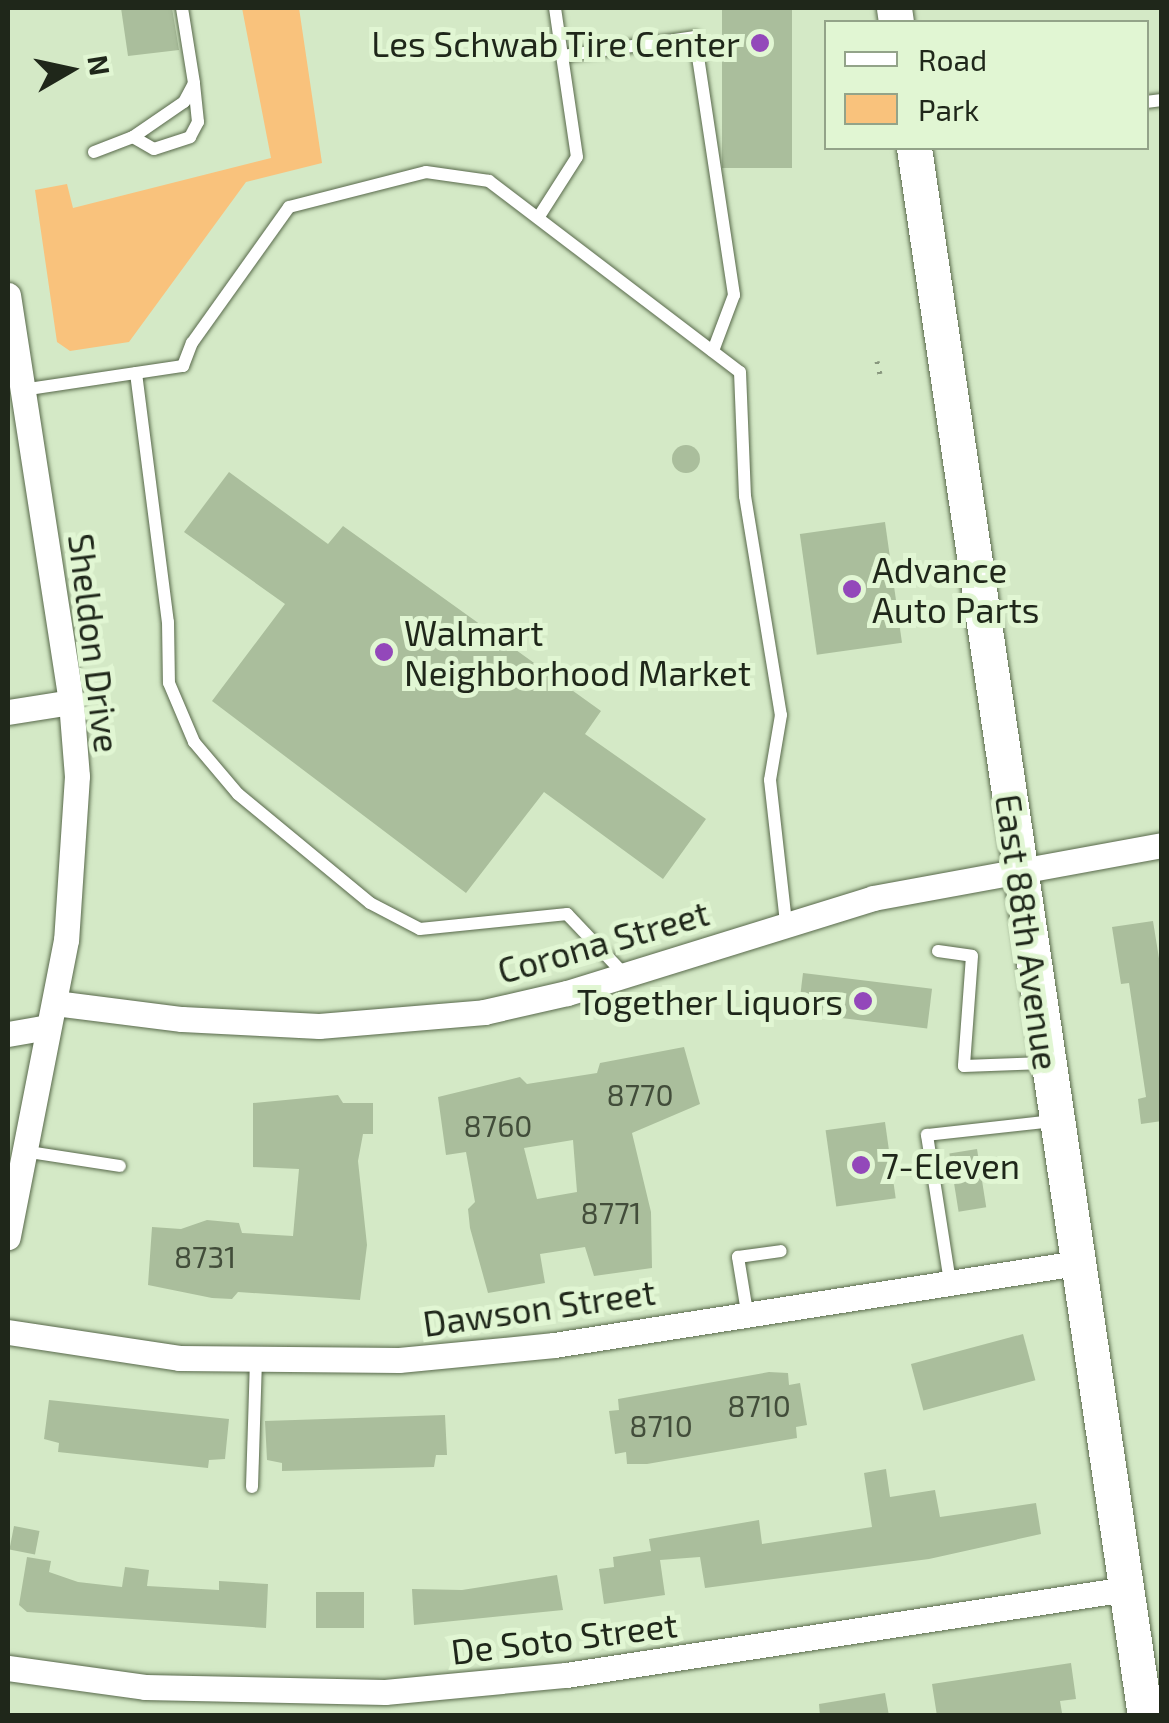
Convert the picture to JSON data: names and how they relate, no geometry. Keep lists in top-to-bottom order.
{
  "streets": {
    "main road": ["East 88th Avenue"],
    "street": [
      "Sheldon Drive",
      "Corona Street",
      "Dawson Street",
      "De Soto Street"
    ]
  },
  "crossings": [
    ["Sheldon Drive", "Corona Street"],
    ["East 88th Avenue", "Corona Street"],
    ["East 88th Avenue", "Dawson Street"],
    ["East 88th Avenue", "De Soto Street"]
  ],
  "places": [
    "Les Schwab Tire Center",
    "Advance Auto Parts",
    "Walmart Neighborhood Market",
    "Together Liquors",
    "7-Eleven"
  ],
  "house_numbers": [
    "8770",
    "8760",
    "8771",
    "8731",
    "8710",
    "8710"
  ],
  "legend": ["Road", "Park"],
  "north": "right"
}
